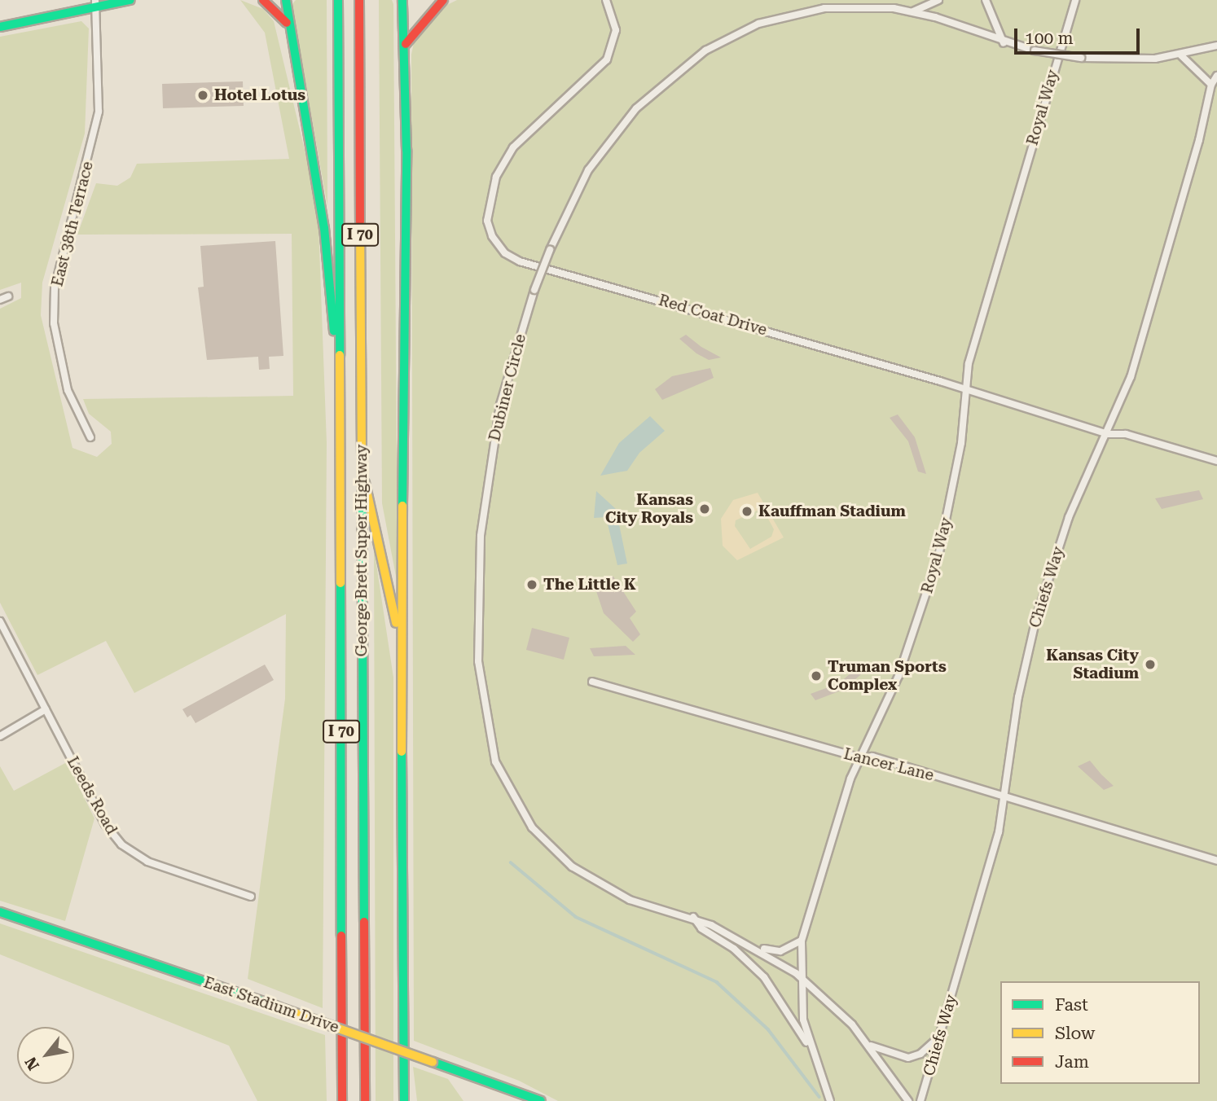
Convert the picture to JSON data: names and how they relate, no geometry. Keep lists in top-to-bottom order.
{
  "streets": {
    "main road": ["I 70", "George Brett Super Highway", "East Stadium Drive"],
    "street": [
      "Royal Way",
      "East 38th Terrace",
      "Red Coat Drive",
      "Dubiner Circle",
      "Chiefs Way",
      "Lancer Lane",
      "Leeds Road"
    ]
  },
  "crossings": [
    ["Royal Way", "Red Coat Drive"],
    ["Royal Way", "Dubiner Circle"],
    ["Royal Way", "Lancer Lane"],
    ["Red Coat Drive", "Chiefs Way"],
    ["Chiefs Way", "Lancer Lane"]
  ],
  "places": [
    "Hotel Lotus",
    "Kansas City Royals",
    "Kauffman Stadium",
    "The Little K",
    "Kansas City Stadium",
    "Truman Sports Complex"
  ],
  "legend": ["Fast", "Slow", "Jam"],
  "scale_bar": "100 m",
  "north": "bottom left"
}
